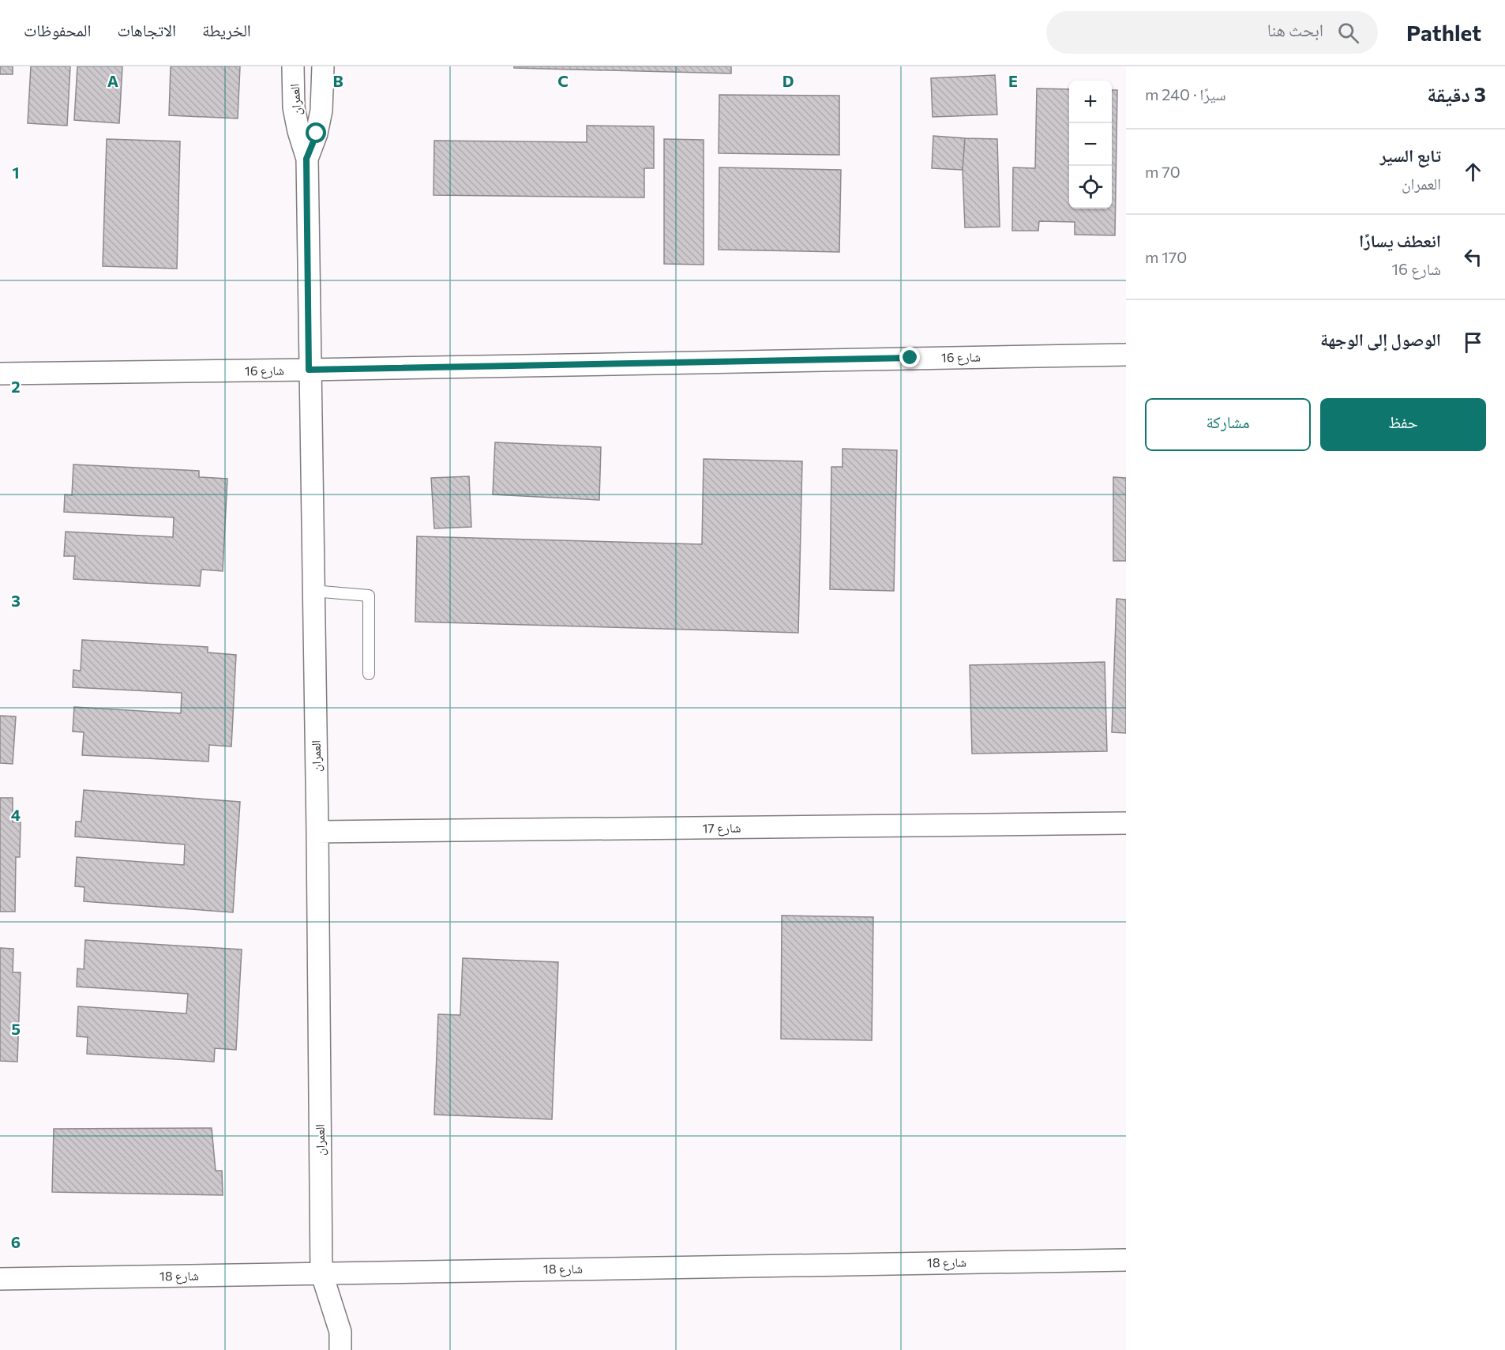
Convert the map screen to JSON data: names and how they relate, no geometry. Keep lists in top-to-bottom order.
{
  "streets": {
    "street": [
      "العمران",
      "شارع 16",
      "شارع 17",
      "شارع 18"
    ]
  },
  "crossings": [
    ["العمران", "شارع 16"],
    ["العمران", "شارع 17"],
    ["العمران", "شارع 18"]
  ],
  "page": {
    "header": "Pathlet",
    "search": "ابحث هنا",
    "nav": ["الخريطة", "الاتجاهات", "المحفوظات"],
    "heading": ["3 دقيقة", "سيرًا · 240 m"],
    "map_buttons": ["+", "−"],
    "list": [
      ["تابع السير", "العمران", "70 m"],
      ["انعطف يسارًا", "شارع 16", "170 m"],
      "الوصول إلى الوجهة"
    ],
    "buttons": ["حفظ", "مشاركة"]
  },
  "grid": {
    "columns": [
      "A",
      "B",
      "C",
      "D",
      "E"
    ],
    "rows": [
      "1",
      "2",
      "3",
      "4",
      "5",
      "6"
    ]
  }
}
